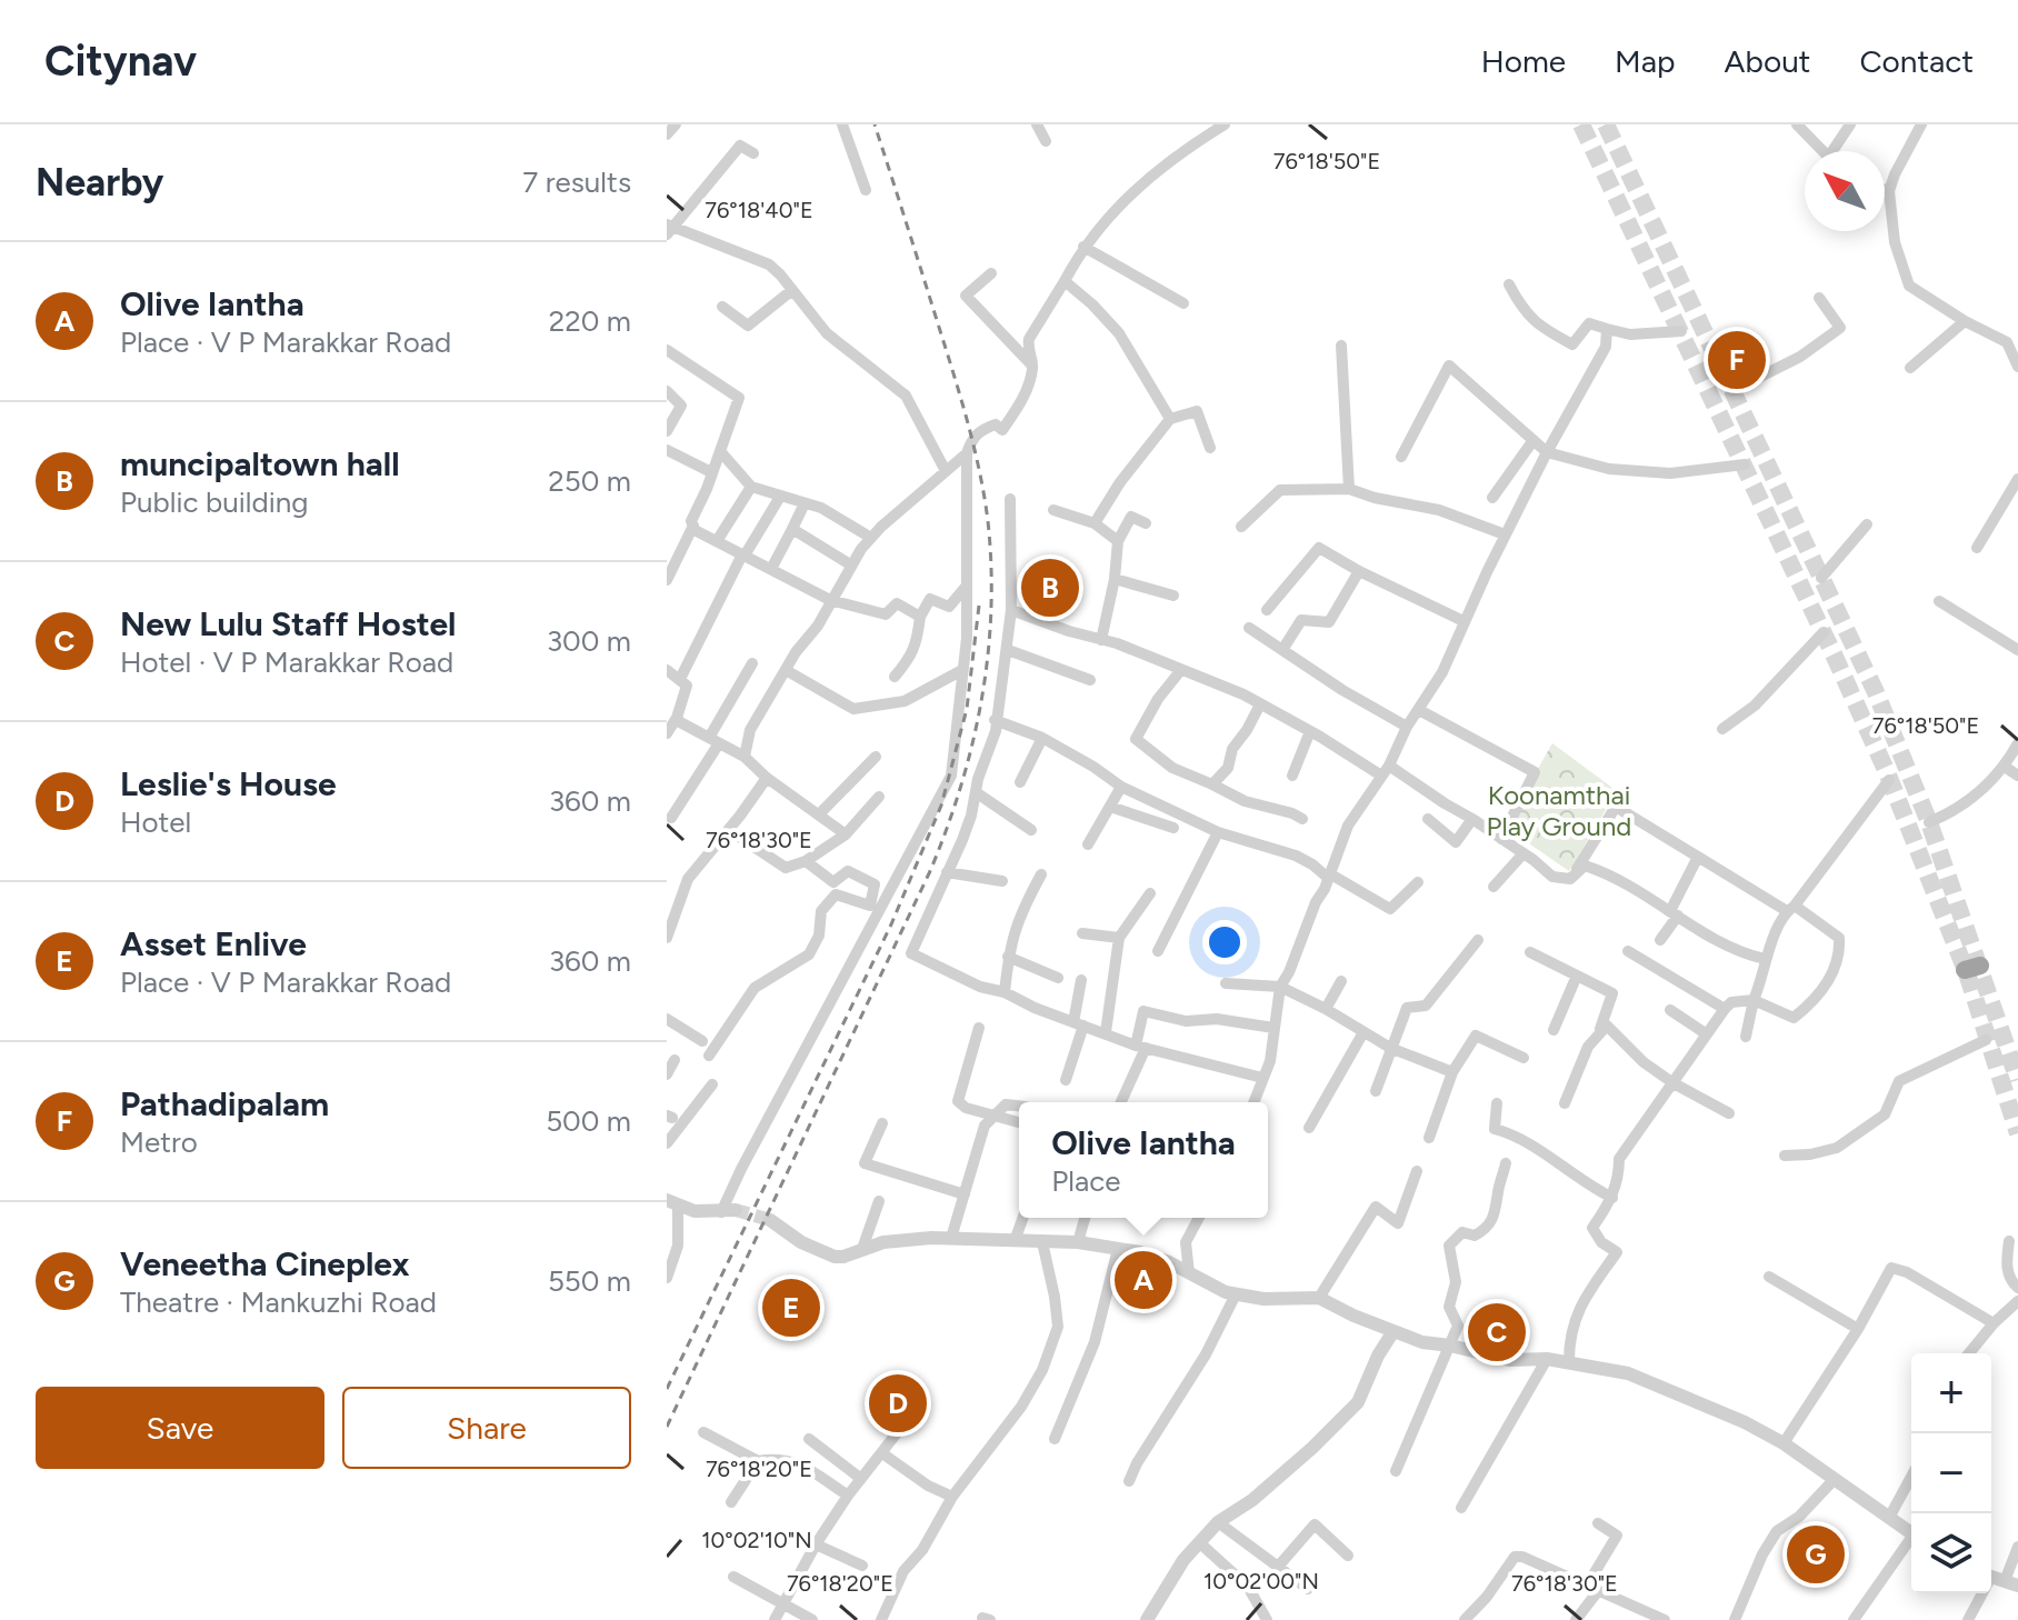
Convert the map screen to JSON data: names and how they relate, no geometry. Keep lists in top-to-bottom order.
{
  "parks": ["Koonamthai Play Ground"],
  "north": "top left",
  "page": {
    "header": "Citynav",
    "nav": [
      "Home",
      "Map",
      "About",
      "Contact"
    ],
    "heading": ["Nearby", "7 results"],
    "list": [
      {
        "mark": "A",
        "name": "Olive Iantha",
        "note": "Place · V P Marakkar Road",
        "value": "220 m"
      },
      {
        "mark": "B",
        "name": "muncipaltown hall",
        "note": "Public building",
        "value": "250 m"
      },
      {
        "mark": "C",
        "name": "New Lulu Staff Hostel",
        "note": "Hotel · V P Marakkar Road",
        "value": "300 m"
      },
      {
        "mark": "D",
        "name": "Leslie's House",
        "note": "Hotel",
        "value": "360 m"
      },
      {
        "mark": "E",
        "name": "Asset Enlive",
        "note": "Place · V P Marakkar Road",
        "value": "360 m"
      },
      {
        "mark": "F",
        "name": "Pathadipalam",
        "note": "Metro",
        "value": "500 m"
      },
      {
        "mark": "G",
        "name": "Veneetha Cineplex",
        "note": "Theatre · Mankuzhi Road",
        "value": "550 m"
      }
    ],
    "pins": [
      "F",
      "B",
      "A",
      "E",
      "C",
      "D",
      "G"
    ],
    "popup": ["Olive Iantha", "Place"],
    "map_buttons": ["+", "−"],
    "buttons": ["Save", "Share"]
  },
  "coordinates": [
    "76°18'50\"E",
    "76°18'40\"E",
    "76°18'30\"E",
    "76°18'20\"E",
    "10°02'10\"N",
    "10°02'00\"N"
  ]
}
